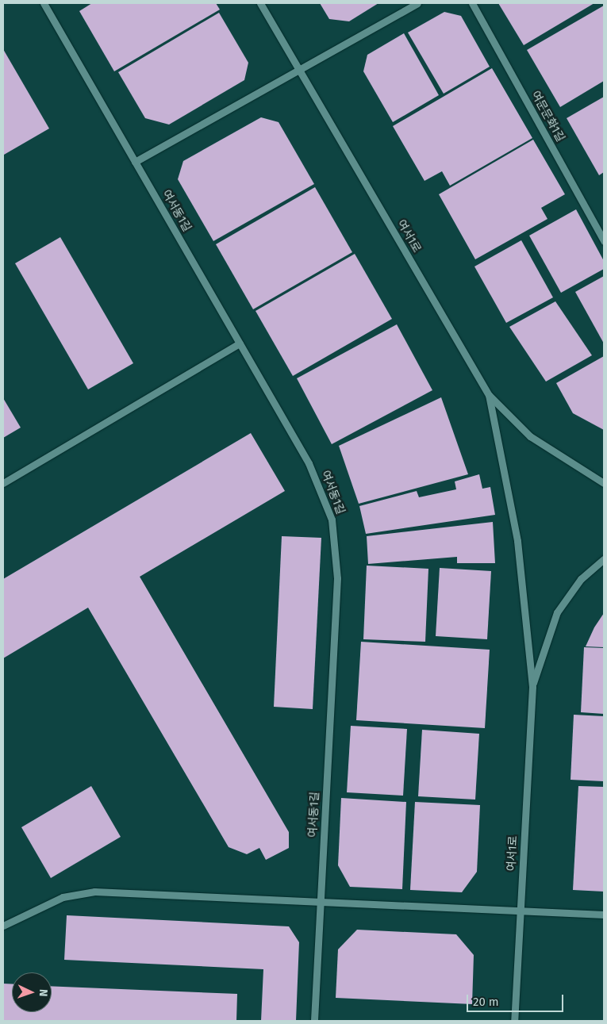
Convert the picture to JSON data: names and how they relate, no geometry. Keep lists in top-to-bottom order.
{
  "streets": {
    "street": ["여문문화1길", "여서동1길", "여서1로"]
  },
  "scale_bar": "20 m",
  "north": "right"
}
